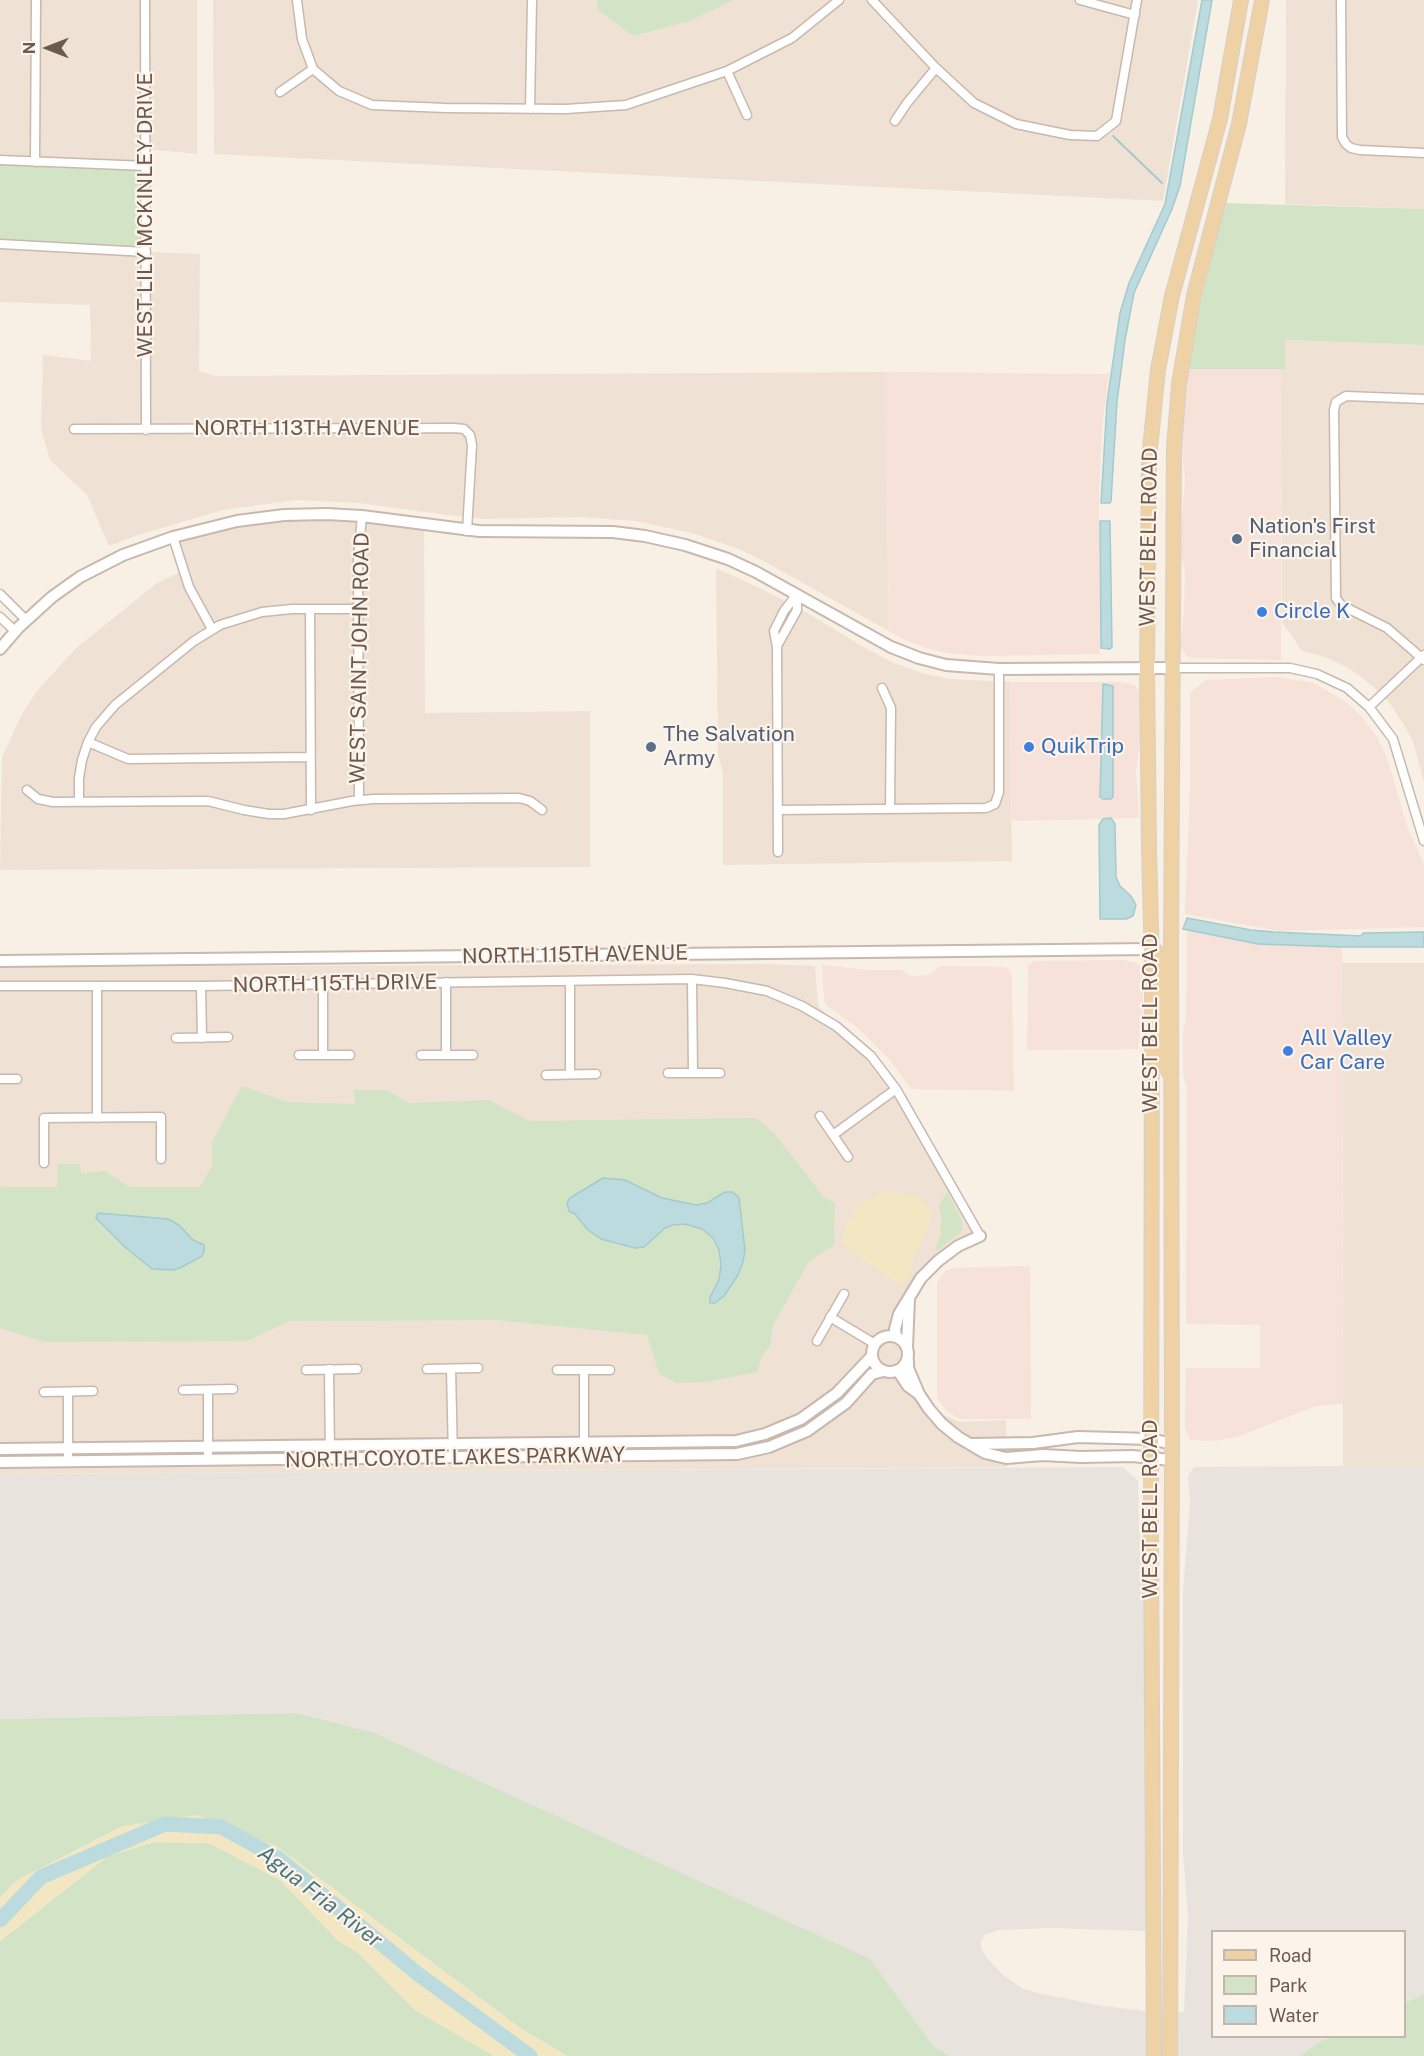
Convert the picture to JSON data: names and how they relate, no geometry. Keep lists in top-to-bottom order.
{
  "streets": {
    "main road": ["WEST BELL ROAD"],
    "street": [
      "WEST LILY MCKINLEY DRIVE",
      "NORTH 113TH AVENUE",
      "WEST SAINT JOHN ROAD",
      "NORTH 115TH AVENUE",
      "NORTH 115TH DRIVE",
      "NORTH COYOTE LAKES PARKWAY"
    ]
  },
  "crossings": [
    ["WEST LILY MCKINLEY DRIVE", "NORTH 113TH AVENUE"],
    ["WEST BELL ROAD", "NORTH 115TH AVENUE"]
  ],
  "water": ["Agua Fria River"],
  "places": [
    "Nation's First Financial",
    "Circle K",
    "The Salvation Army",
    "QuikTrip",
    "All Valley Car Care"
  ],
  "legend": ["Road", "Park", "Water"],
  "north": "left"
}
